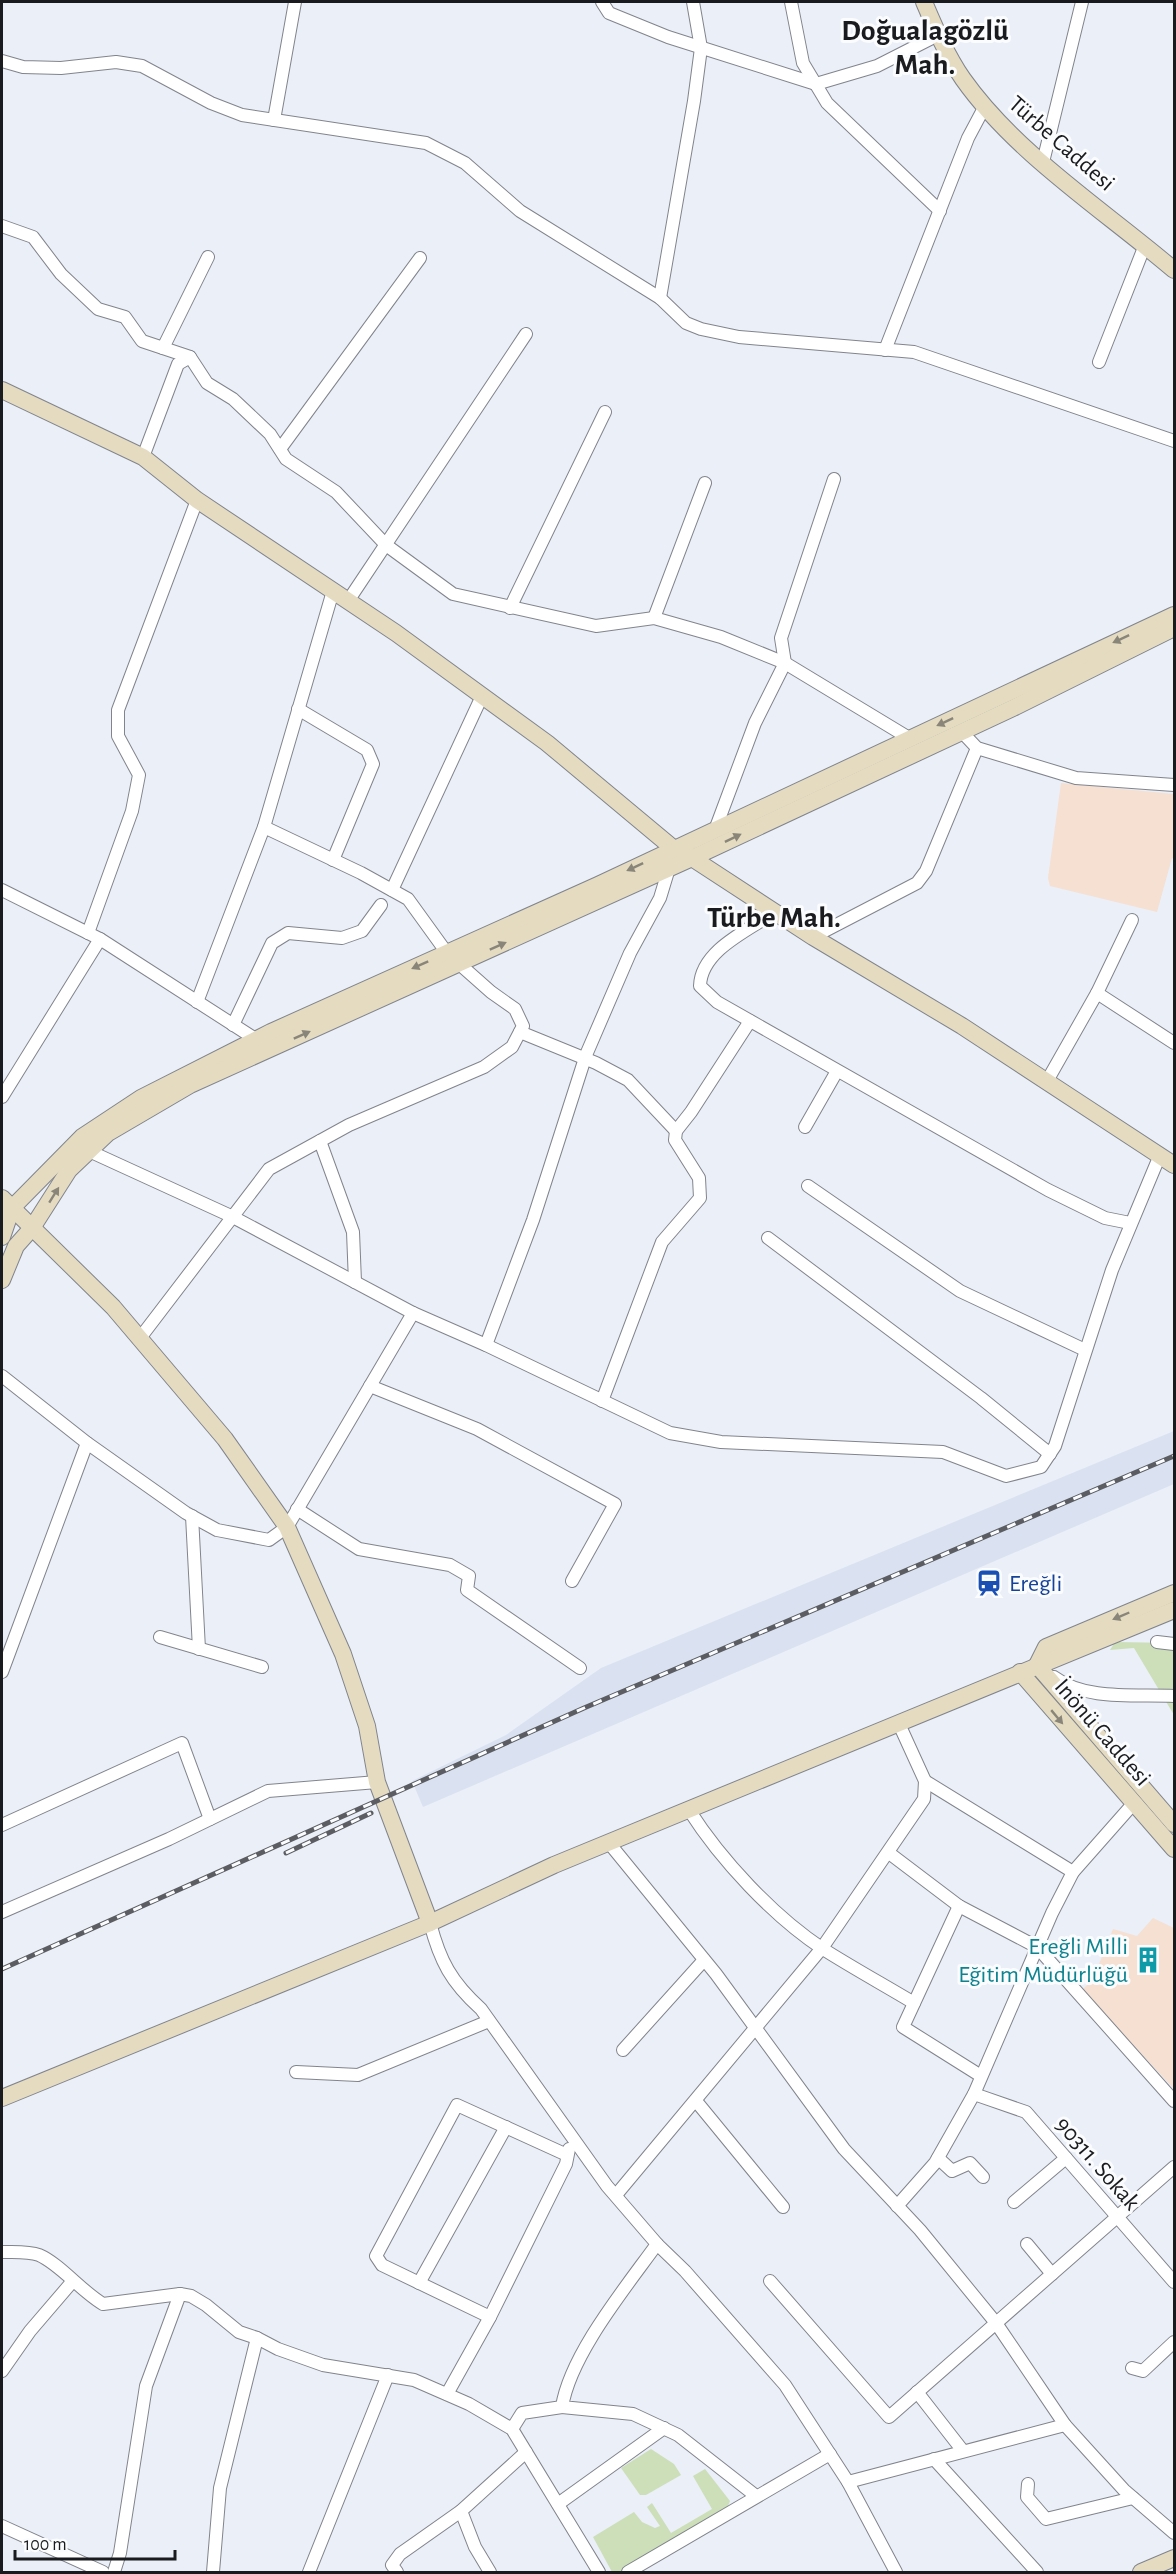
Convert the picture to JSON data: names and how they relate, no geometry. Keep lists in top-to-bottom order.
{
  "streets": {
    "main road": ["Türbe Caddesi", "İnönü Caddesi"],
    "street": ["90311. Sokak"]
  },
  "districts": ["Doğualagözlü Mah.", "Türbe Mah."],
  "places": {
    "station": ["Ereğli"],
    "building": ["Ereğli Milli Eğitim Müdürlüğü"]
  },
  "scale_bar": "100 m"
}
